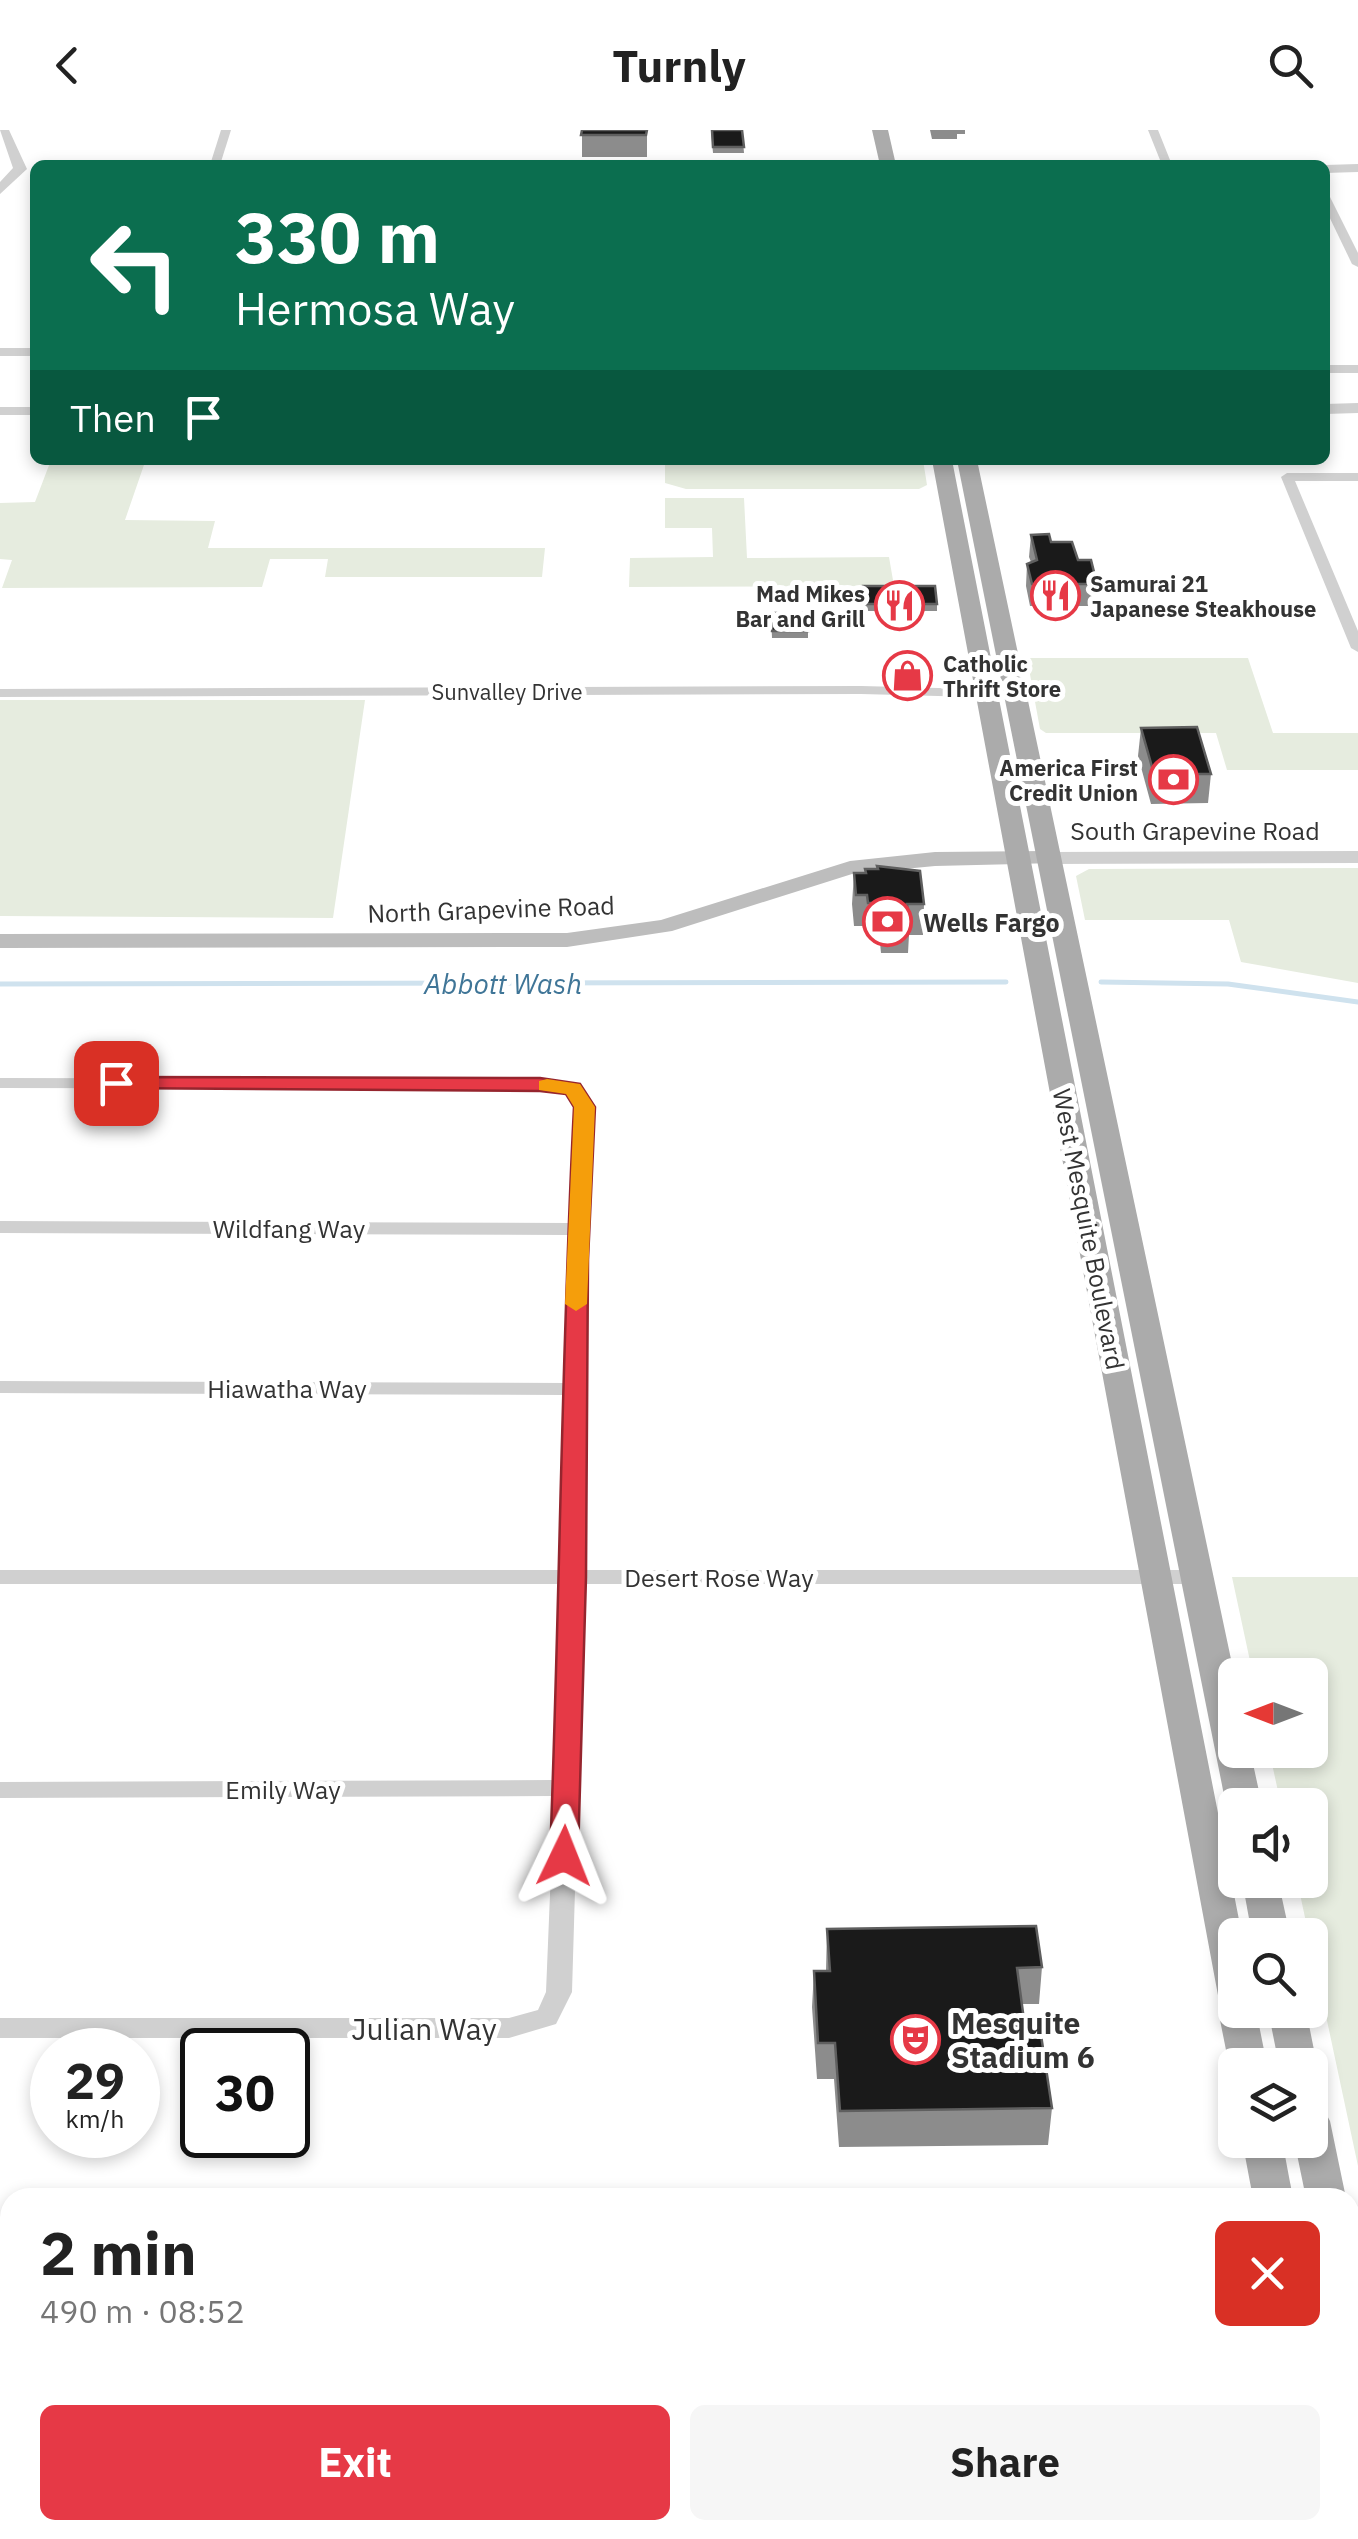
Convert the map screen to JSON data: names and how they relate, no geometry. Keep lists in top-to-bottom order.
{
  "streets": {
    "main road": ["North Grapevine Road", "West Mesquite Boulevard"],
    "street": [
      "Sunvalley Drive",
      "South Grapevine Road",
      "Wildfang Way",
      "Hiawatha Way",
      "Desert Rose Way",
      "Emily Way",
      "Julian Way"
    ]
  },
  "crossings": [
    ["Sunvalley Drive", "West Mesquite Boulevard"],
    ["South Grapevine Road", "North Grapevine Road"],
    ["South Grapevine Road", "West Mesquite Boulevard"],
    ["North Grapevine Road", "West Mesquite Boulevard"],
    ["West Mesquite Boulevard", "Desert Rose Way"],
    ["Emily Way", "Julian Way"]
  ],
  "water": ["Abbott Wash"],
  "places": {
    "restaurant": ["Samurai 21 Japanese Steakhouse", "Mad Mikes Bar and Grill"],
    "shop": ["Catholic Thrift Store"],
    "bank": ["America First Credit Union", "Wells Fargo"],
    "theatre": ["Mesquite Stadium 6"]
  },
  "north": "left",
  "page": {
    "header": "Turnly",
    "turn": ["330 m", "Hermosa Way"],
    "then": "Then",
    "speed": "29 km/h",
    "limit": "30",
    "heading": ["2 min", "490 m · 08:52"],
    "buttons": ["Exit", "Share"]
  }
}
